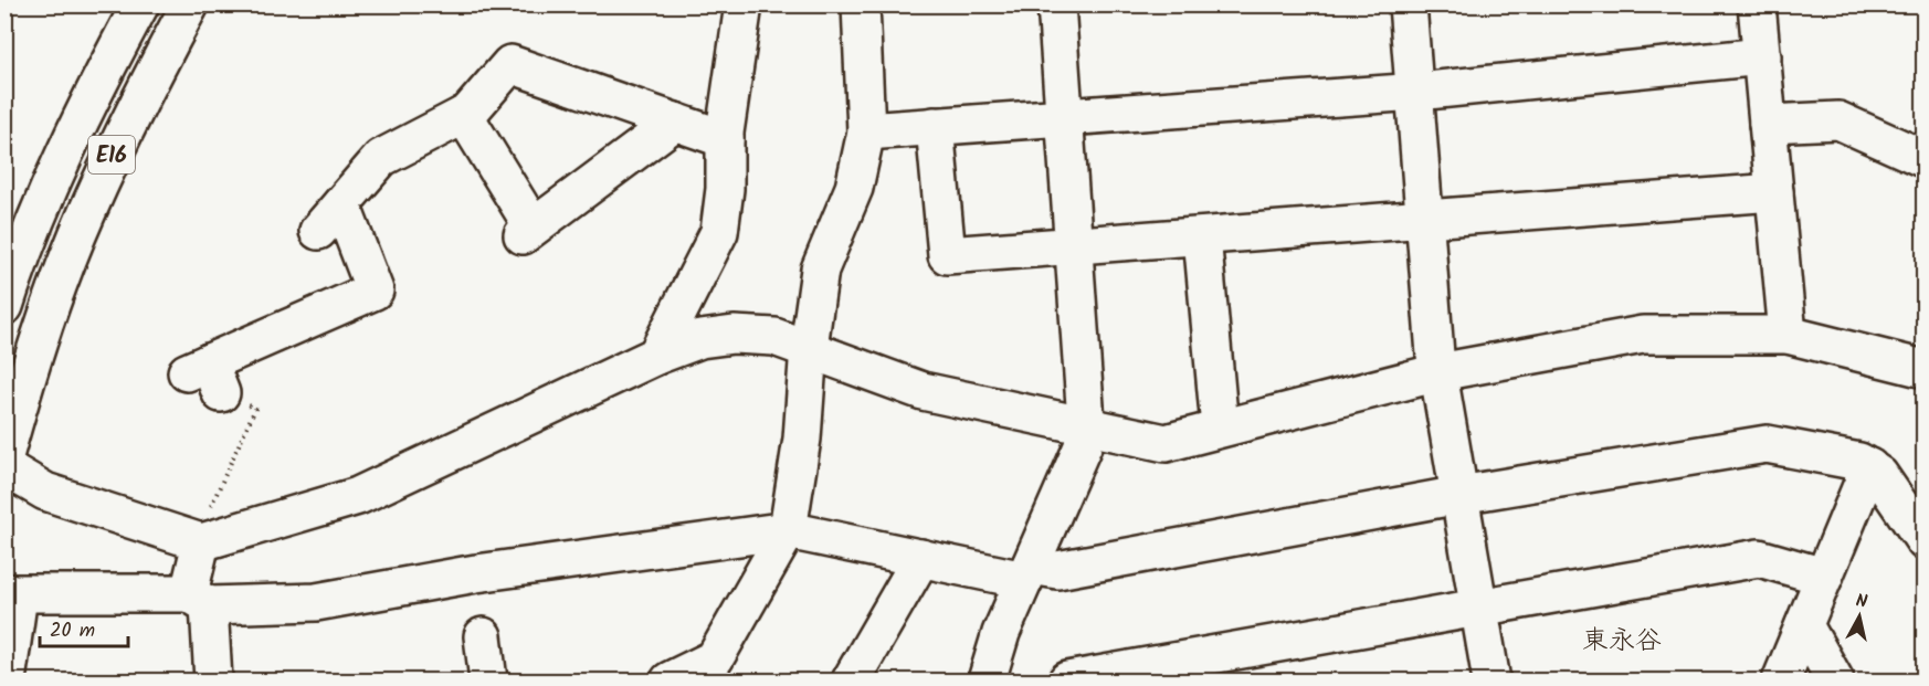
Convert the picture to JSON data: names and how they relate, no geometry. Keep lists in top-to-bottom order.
{
  "streets": {
    "main road": ["E16"]
  },
  "districts": ["東永谷"],
  "scale_bar": "20 m",
  "north": "top"
}
